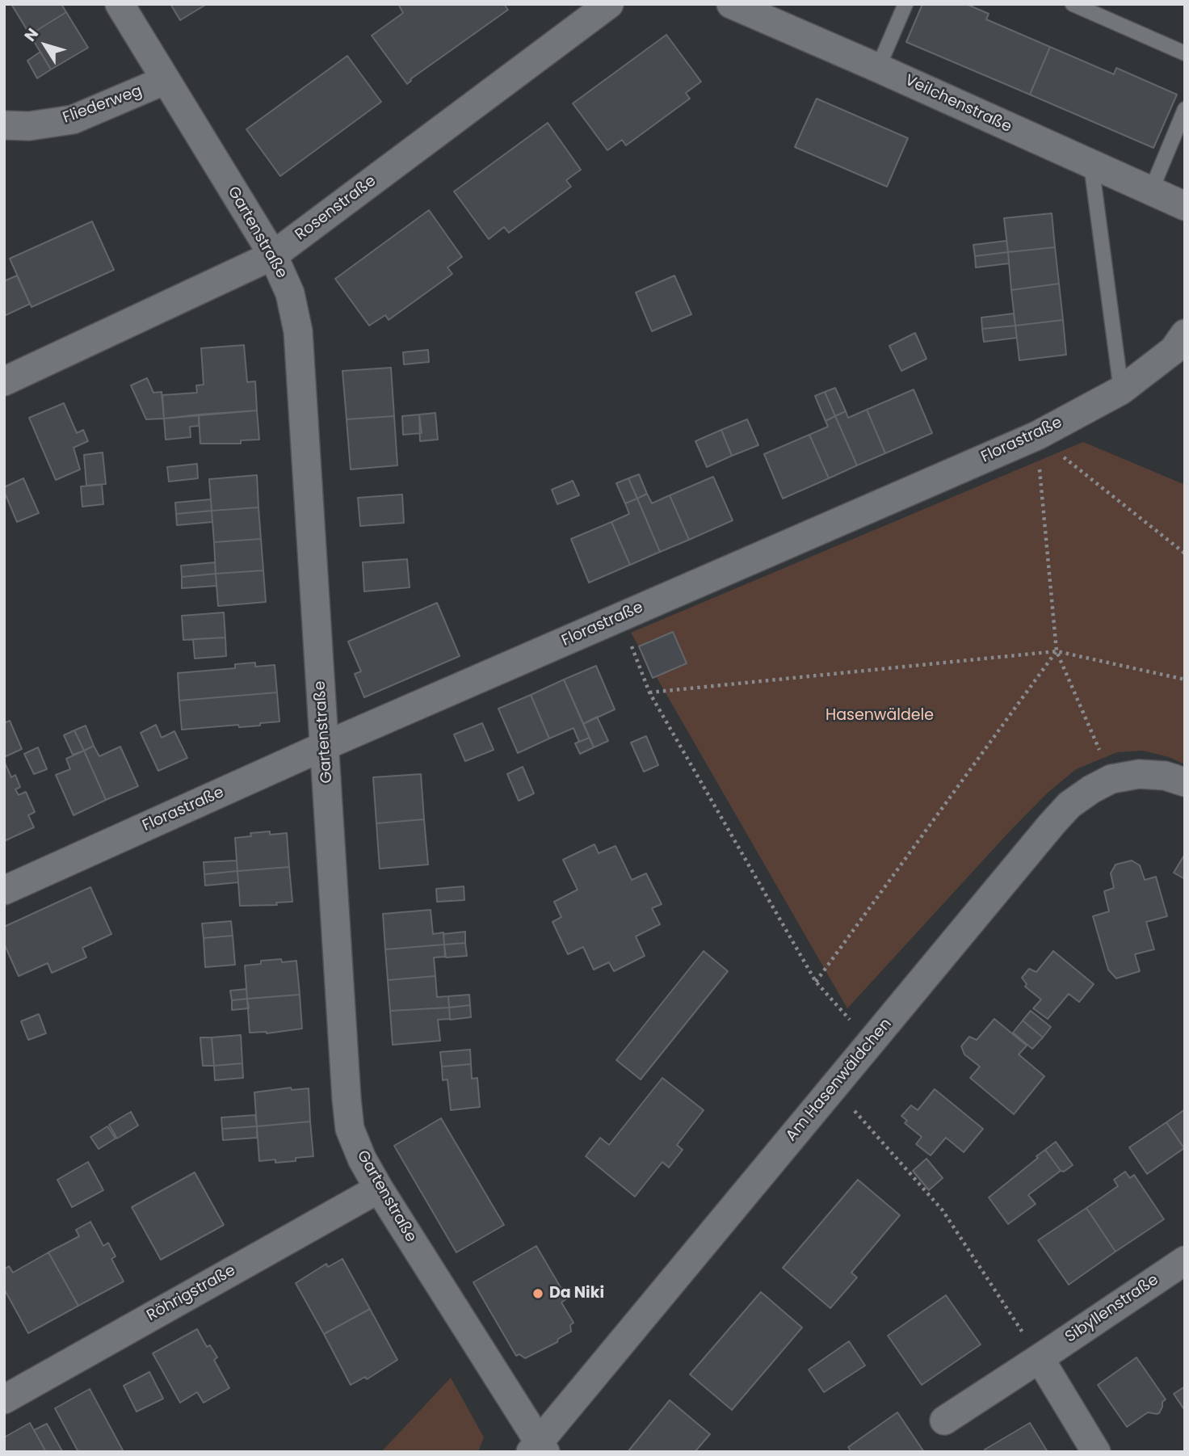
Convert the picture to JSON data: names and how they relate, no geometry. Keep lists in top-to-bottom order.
{
  "streets": {
    "street": [
      "Veilchenstraße",
      "Fliederweg",
      "Rosenstraße",
      "Gartenstraße",
      "Florastraße",
      "Am Hasenwäldchen",
      "Röhrigstraße",
      "Sibyllenstraße"
    ]
  },
  "crossings": [
    ["Fliederweg", "Gartenstraße"],
    ["Rosenstraße", "Gartenstraße"],
    ["Gartenstraße", "Florastraße"],
    ["Gartenstraße", "Am Hasenwäldchen"],
    ["Gartenstraße", "Röhrigstraße"]
  ],
  "parks": ["Hasenwäldele"],
  "places": ["Da Niki"],
  "north": "top left"
}
